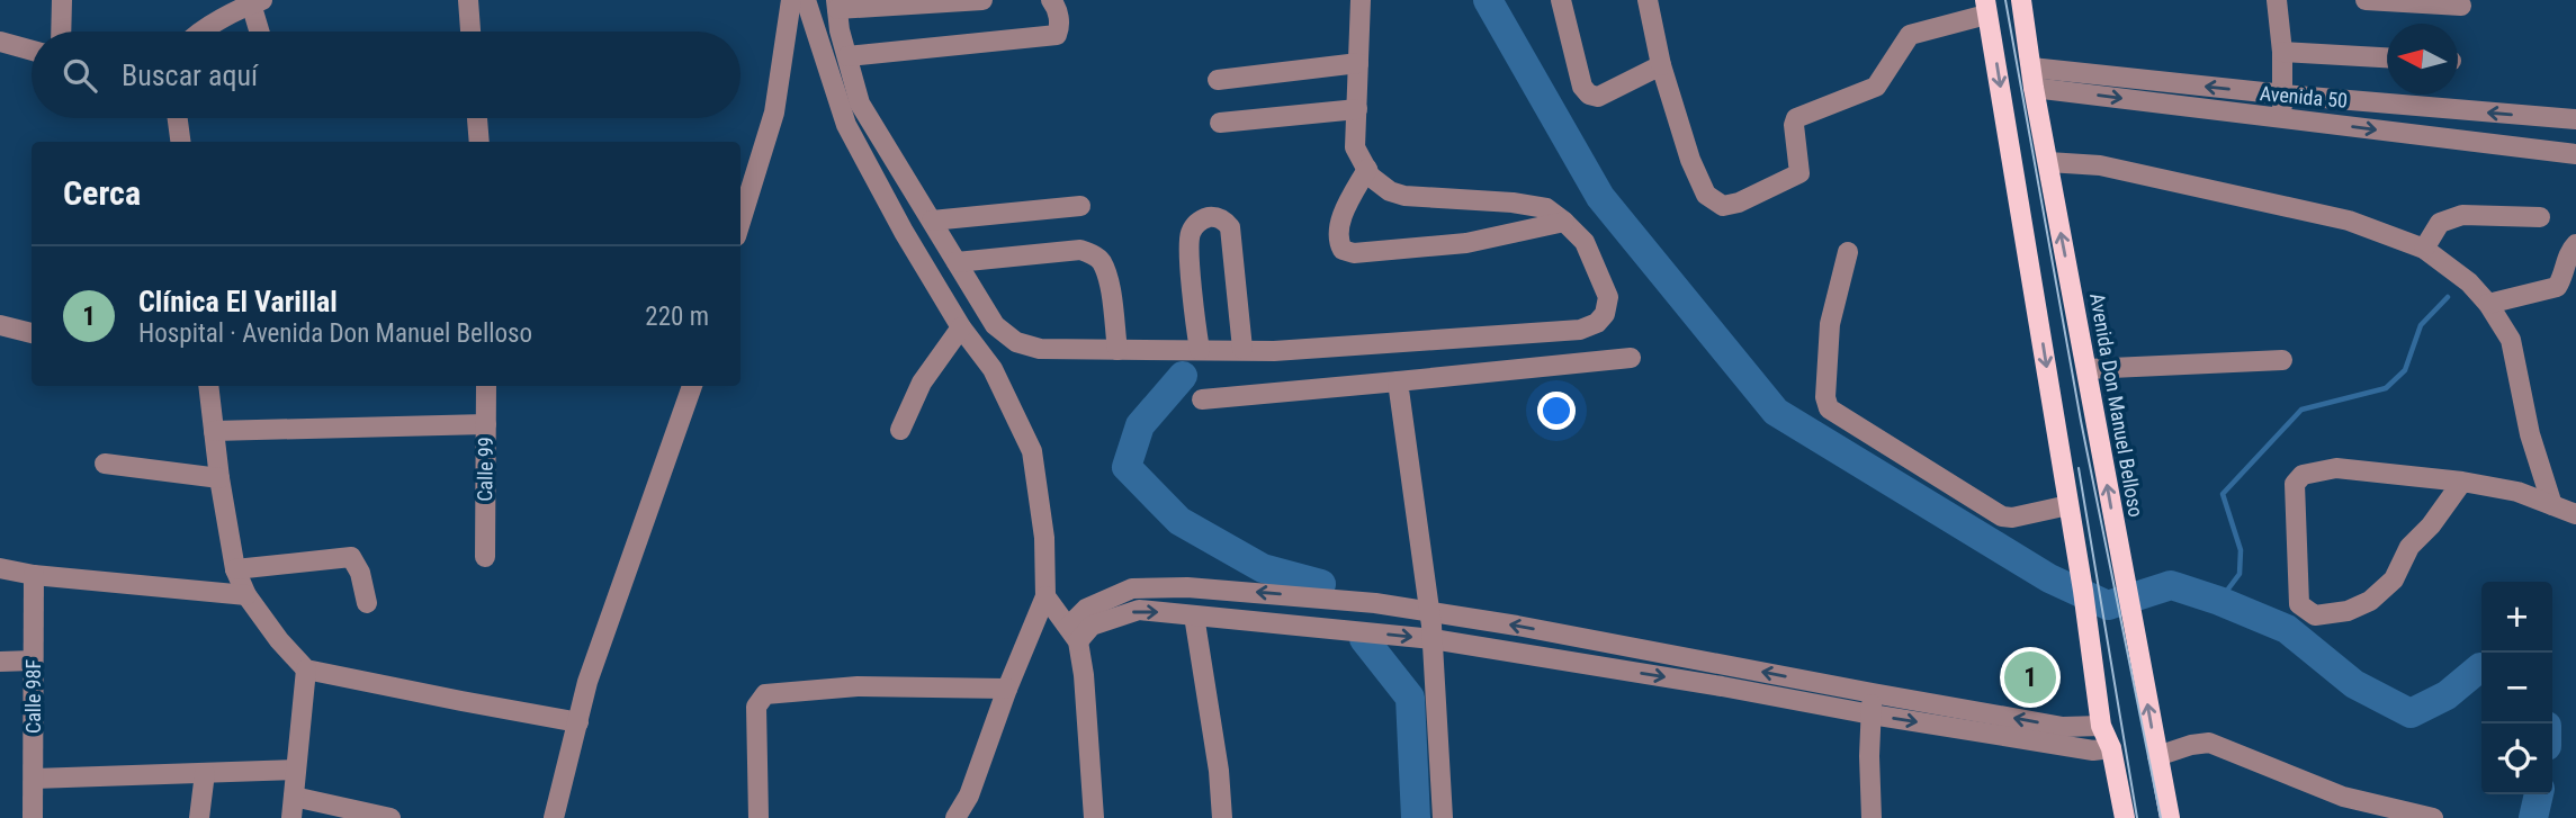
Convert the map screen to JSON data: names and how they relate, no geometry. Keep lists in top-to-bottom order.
{
  "streets": {
    "main road": ["Avenida Don Manuel Belloso"],
    "street": ["Avenida 50", "Calle 99", "Calle 98F"]
  },
  "crossings": [
    ["Avenida 50", "Avenida Don Manuel Belloso"]
  ],
  "north": "left",
  "page": {
    "search": "Buscar aquí",
    "heading": "Cerca",
    "list": [
      {
        "mark": "1",
        "name": "Clínica El Varillal",
        "note": "Hospital · Avenida Don Manuel Belloso",
        "value": "220 m"
      }
    ],
    "map_buttons": ["+", "−"],
    "pins": "1"
  }
}
